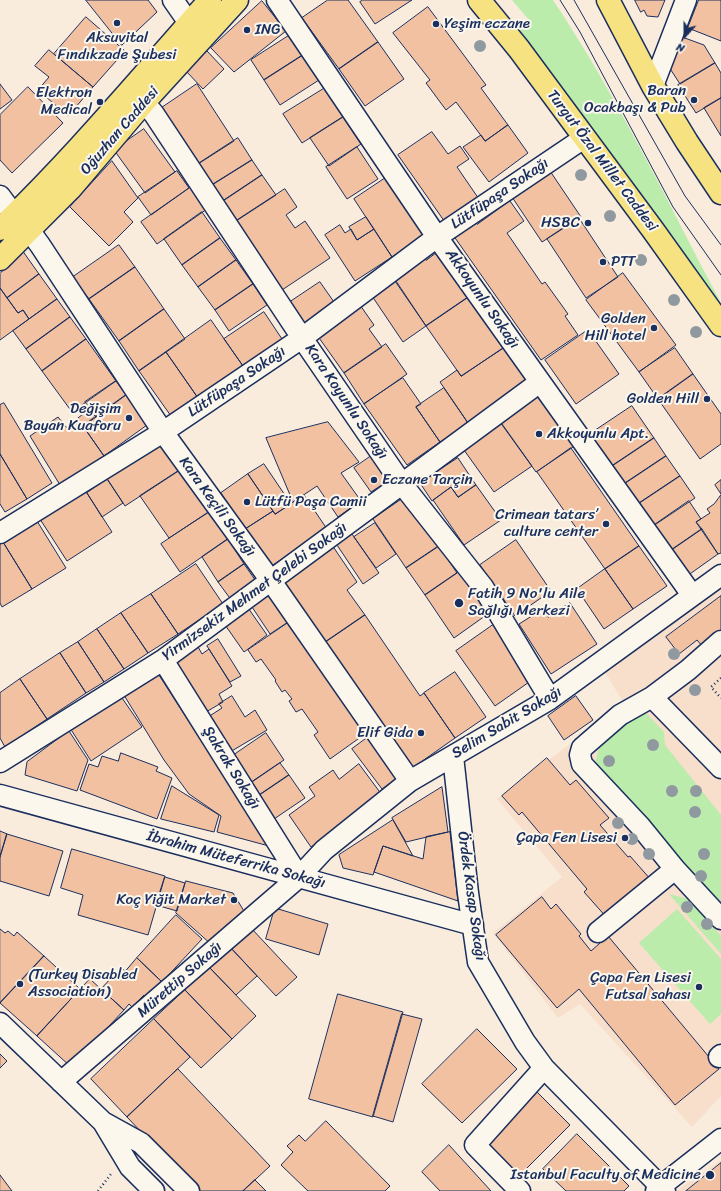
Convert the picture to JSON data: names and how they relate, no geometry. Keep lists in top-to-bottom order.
{
  "streets": {
    "main road": ["Oğuzhan Caddesi", "Turgut Özal Millet Caddesi"],
    "street": [
      "Lütfüpaşa Sokağı",
      "Akkoyunlu Sokağı",
      "Kara Koyunlu Sokağı",
      "Kara Keçili Sokağı",
      "Yirmizsekiz Mehmet Çelebi Sokağı",
      "Selim Sabit Sokağı",
      "Şakrak Sokağı",
      "İbrahim Müteferrika Sokağı",
      "Ördek Kasap Sokağı",
      "Mürettip Sokağı"
    ]
  },
  "crossings": [
    ["Oğuzhan Caddesi", "Kara Koyunlu Sokağı"],
    ["Oğuzhan Caddesi", "Kara Keçili Sokağı"],
    ["Turgut Özal Millet Caddesi", "Lütfüpaşa Sokağı"],
    ["Lütfüpaşa Sokağı", "Akkoyunlu Sokağı"],
    ["Lütfüpaşa Sokağı", "Kara Koyunlu Sokağı"],
    ["Lütfüpaşa Sokağı", "Kara Keçili Sokağı"],
    ["Akkoyunlu Sokağı", "Yirmizsekiz Mehmet Çelebi Sokağı"],
    ["Akkoyunlu Sokağı", "Selim Sabit Sokağı"],
    ["Kara Koyunlu Sokağı", "Yirmizsekiz Mehmet Çelebi Sokağı"],
    ["Kara Koyunlu Sokağı", "Selim Sabit Sokağı"],
    ["Kara Keçili Sokağı", "Yirmizsekiz Mehmet Çelebi Sokağı"],
    ["Kara Keçili Sokağı", "Selim Sabit Sokağı"],
    ["Yirmizsekiz Mehmet Çelebi Sokağı", "Şakrak Sokağı"],
    ["Selim Sabit Sokağı", "Şakrak Sokağı"],
    ["Selim Sabit Sokağı", "İbrahim Müteferrika Sokağı"],
    ["Selim Sabit Sokağı", "Ördek Kasap Sokağı"],
    ["Selim Sabit Sokağı", "Mürettip Sokağı"],
    ["Şakrak Sokağı", "İbrahim Müteferrika Sokağı"],
    ["Şakrak Sokağı", "Mürettip Sokağı"],
    ["İbrahim Müteferrika Sokağı", "Ördek Kasap Sokağı"],
    ["İbrahim Müteferrika Sokağı", "Mürettip Sokağı"]
  ],
  "places": [
    "Aksuvital Fındıkzade Şubesi",
    "Yeşim eczane",
    "ING",
    "Baran Ocakbaşı & Pub",
    "Elektron Medical",
    "HSBC",
    "PTT",
    "Golden Hill hotel",
    "Golden Hill",
    "Değişim Bayan Kuaforu",
    "Akkoyunlu Apt.",
    "Eczane Tarçin",
    "Lütfü Paşa Camii",
    "Crimean tatars’ culture center",
    "Fatih 9 No'lu Aile Sağlığı Merkezi",
    "Elif Gida",
    "Çapa Fen Lisesi",
    "Koç Yiğit Market",
    "(Turkey Disabled Association)",
    "Çapa Fen Lisesi Futsal sahası",
    "Istanbul Faculty of Medicine"
  ],
  "north": "bottom"
}
